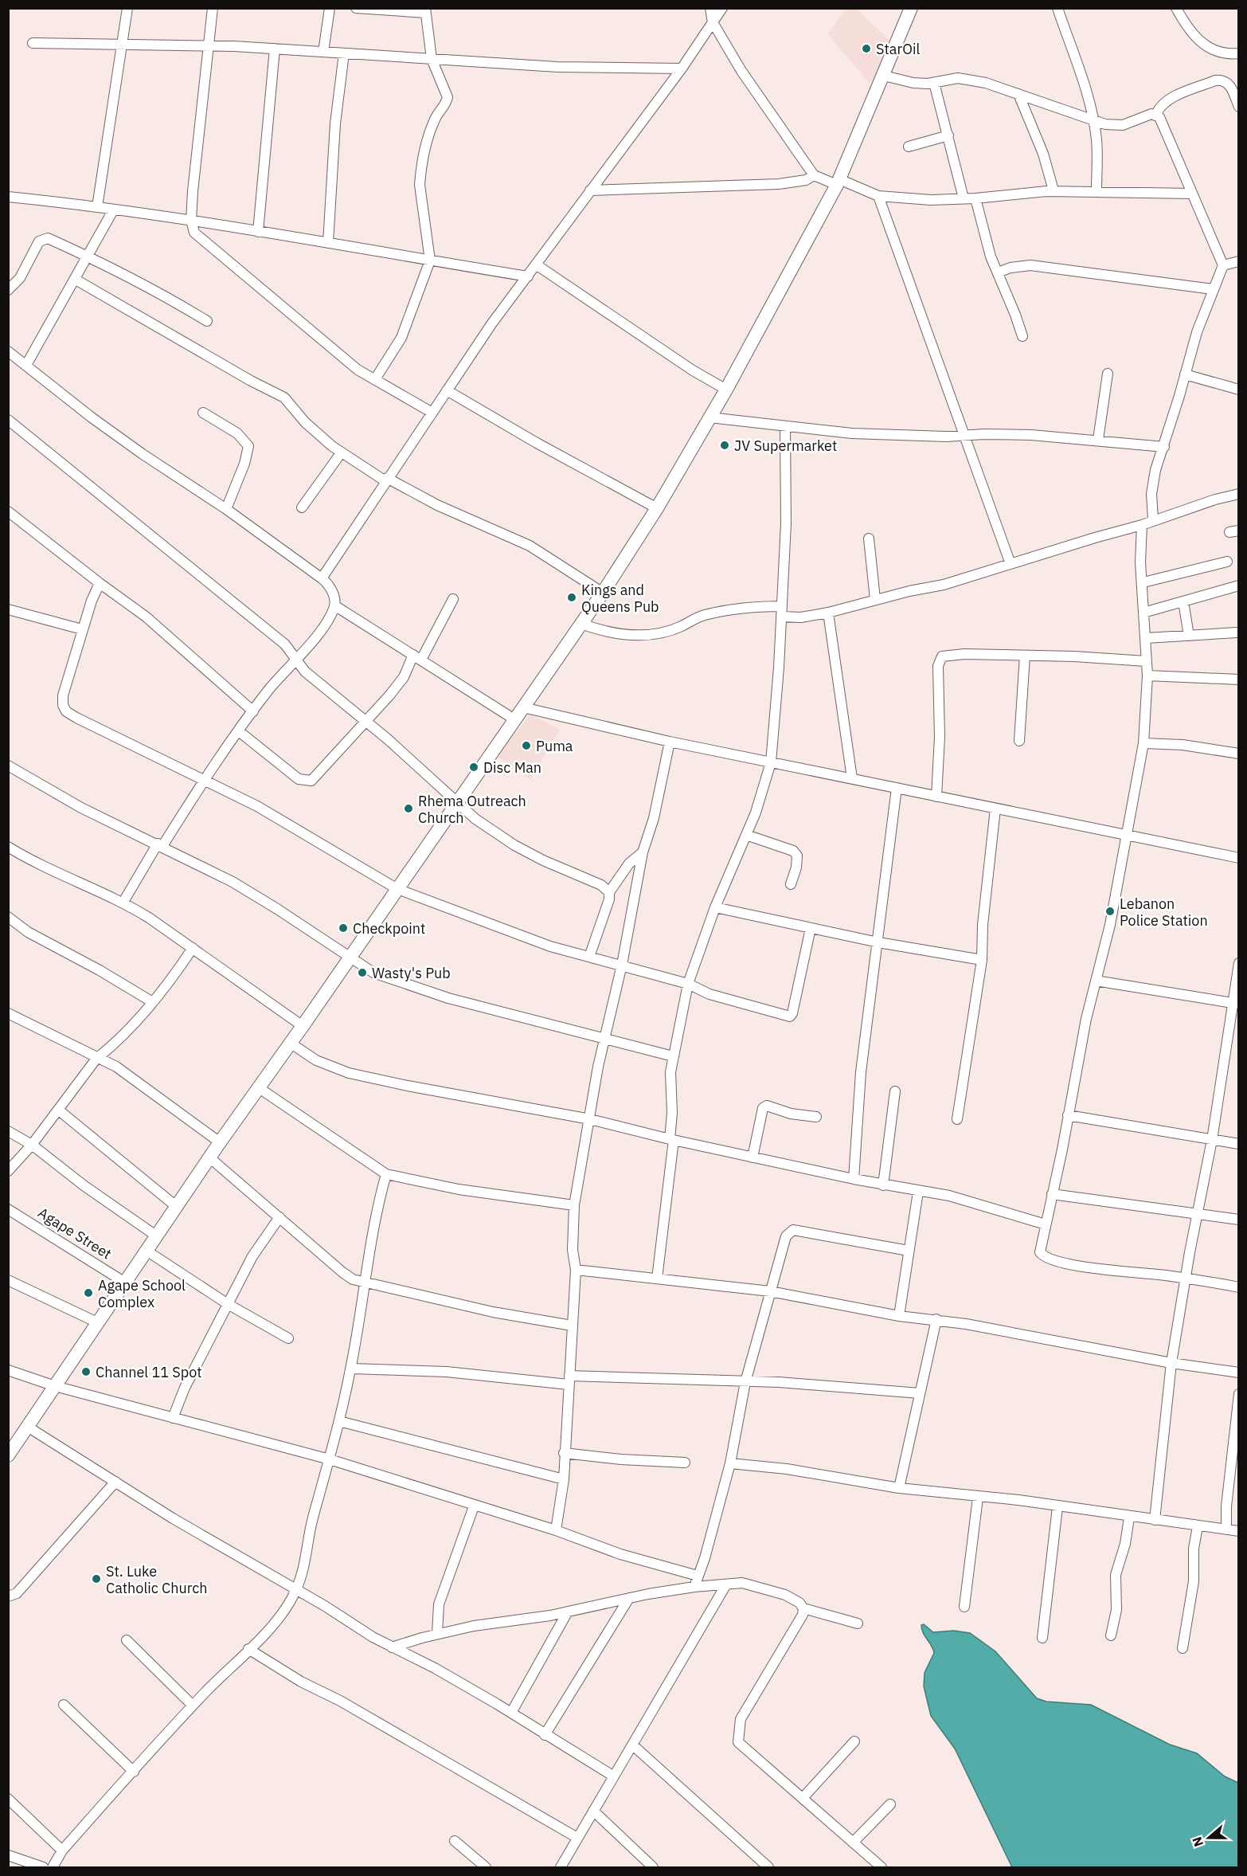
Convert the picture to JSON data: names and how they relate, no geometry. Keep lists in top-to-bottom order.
{
  "streets": {
    "street": ["Agape Street"]
  },
  "places": [
    "StarOil",
    "JV Supermarket",
    "Kings and Queens Pub",
    "Puma",
    "Disc Man",
    "Rhema Outreach Church",
    "Lebanon Police Station",
    "Checkpoint",
    "Wasty's Pub",
    "Agape School Complex",
    "Channel 11 Spot",
    "St. Luke Catholic Church"
  ],
  "north": "left"
}
